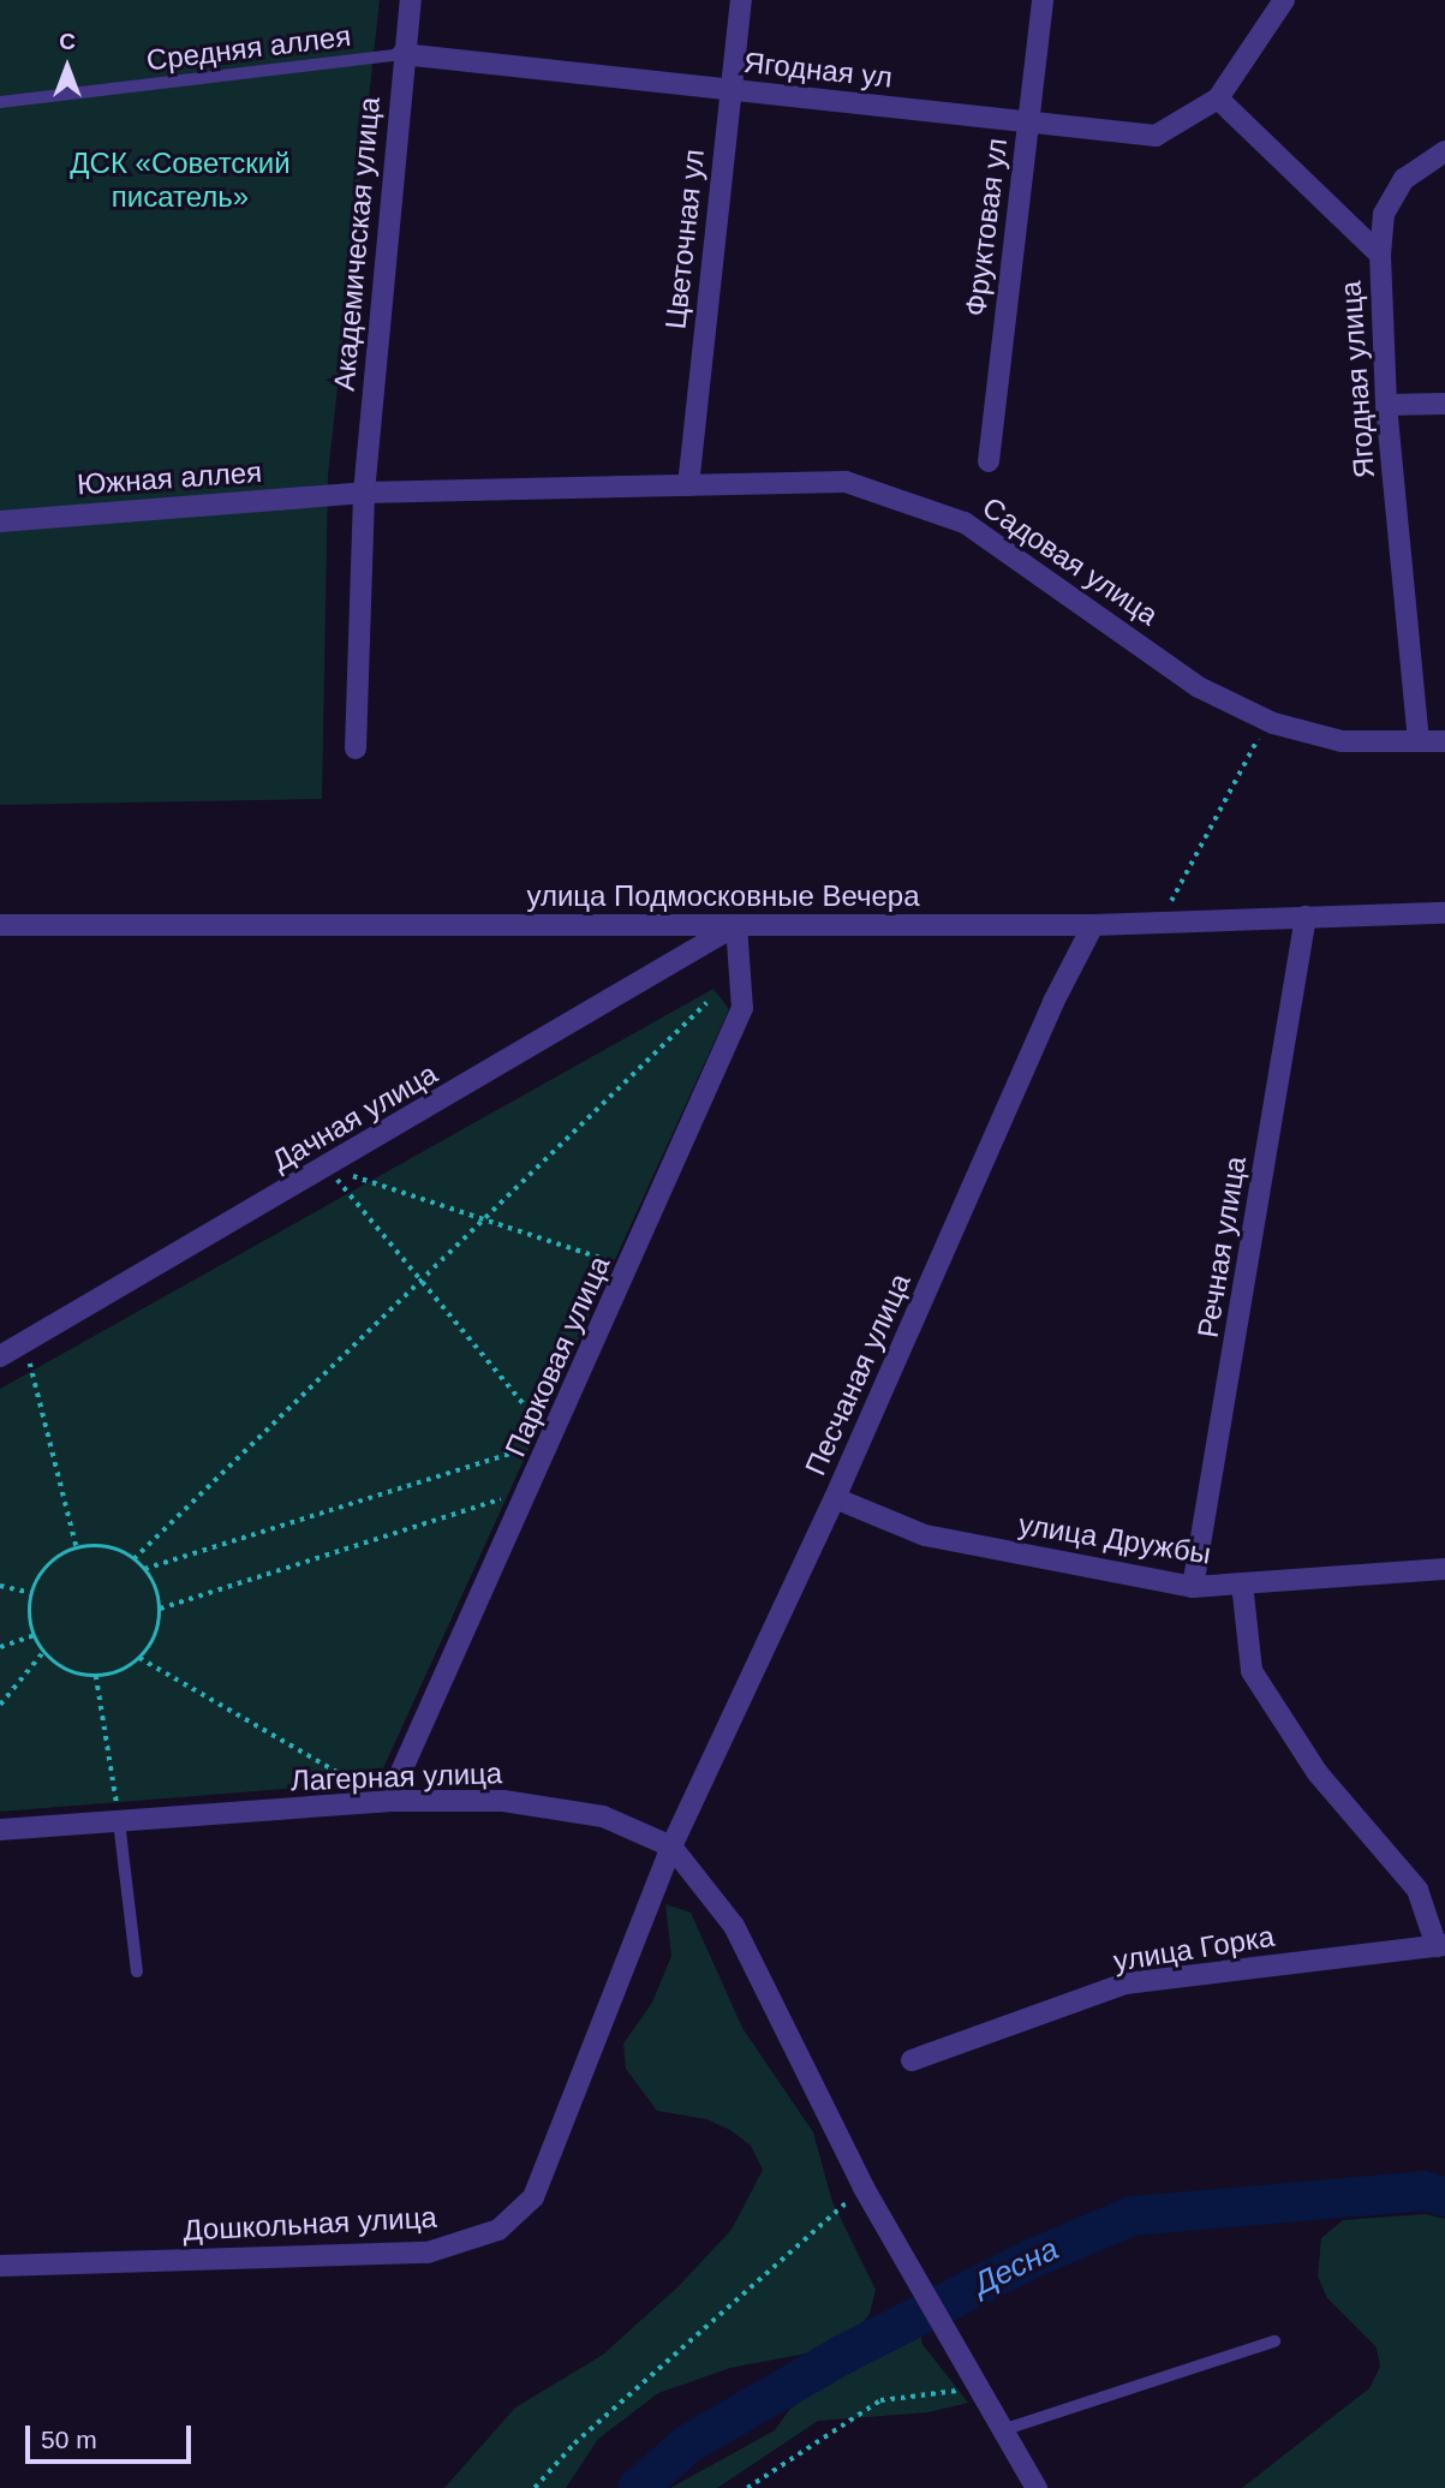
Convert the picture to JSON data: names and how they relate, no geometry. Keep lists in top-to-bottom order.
{
  "streets": {
    "street": [
      "Ягодная ул",
      "Фруктовая ул",
      "Цветочная ул",
      "Академическая улица",
      "Ягодная улица",
      "Южная аллея",
      "Садовая улица",
      "улица Подмосковные Вечера",
      "Дачная улица",
      "Речная улица",
      "Парковая улица",
      "Песчаная улица",
      "улица Дружбы",
      "Лагерная улица",
      "улица Горка",
      "Дошкольная улица"
    ],
    "lane": ["Средняя аллея"]
  },
  "crossings": [
    ["Средняя аллея", "Ягодная ул"],
    ["Средняя аллея", "Академическая улица"],
    ["Ягодная ул", "Фруктовая ул"],
    ["Ягодная ул", "Цветочная ул"],
    ["Ягодная ул", "Академическая улица"],
    ["Ягодная ул", "Ягодная улица"],
    ["Цветочная ул", "Садовая улица"],
    ["Академическая улица", "Южная аллея"],
    ["Академическая улица", "Садовая улица"],
    ["Ягодная улица", "Садовая улица"],
    ["Южная аллея", "Садовая улица"],
    ["улица Подмосковные Вечера", "Дачная улица"],
    ["улица Подмосковные Вечера", "Речная улица"],
    ["улица Подмосковные Вечера", "Парковая улица"],
    ["улица Подмосковные Вечера", "Песчаная улица"],
    ["Дачная улица", "Парковая улица"],
    ["Речная улица", "улица Дружбы"],
    ["Парковая улица", "Лагерная улица"],
    ["Песчаная улица", "улица Дружбы"],
    ["Песчаная улица", "Лагерная улица"],
    ["Песчаная улица", "Дошкольная улица"],
    ["Лагерная улица", "Дошкольная улица"]
  ],
  "water": ["Десна"],
  "parks": ["ДСК «Советский писатель»"],
  "scale_bar": "50 m",
  "north": "top"
}
